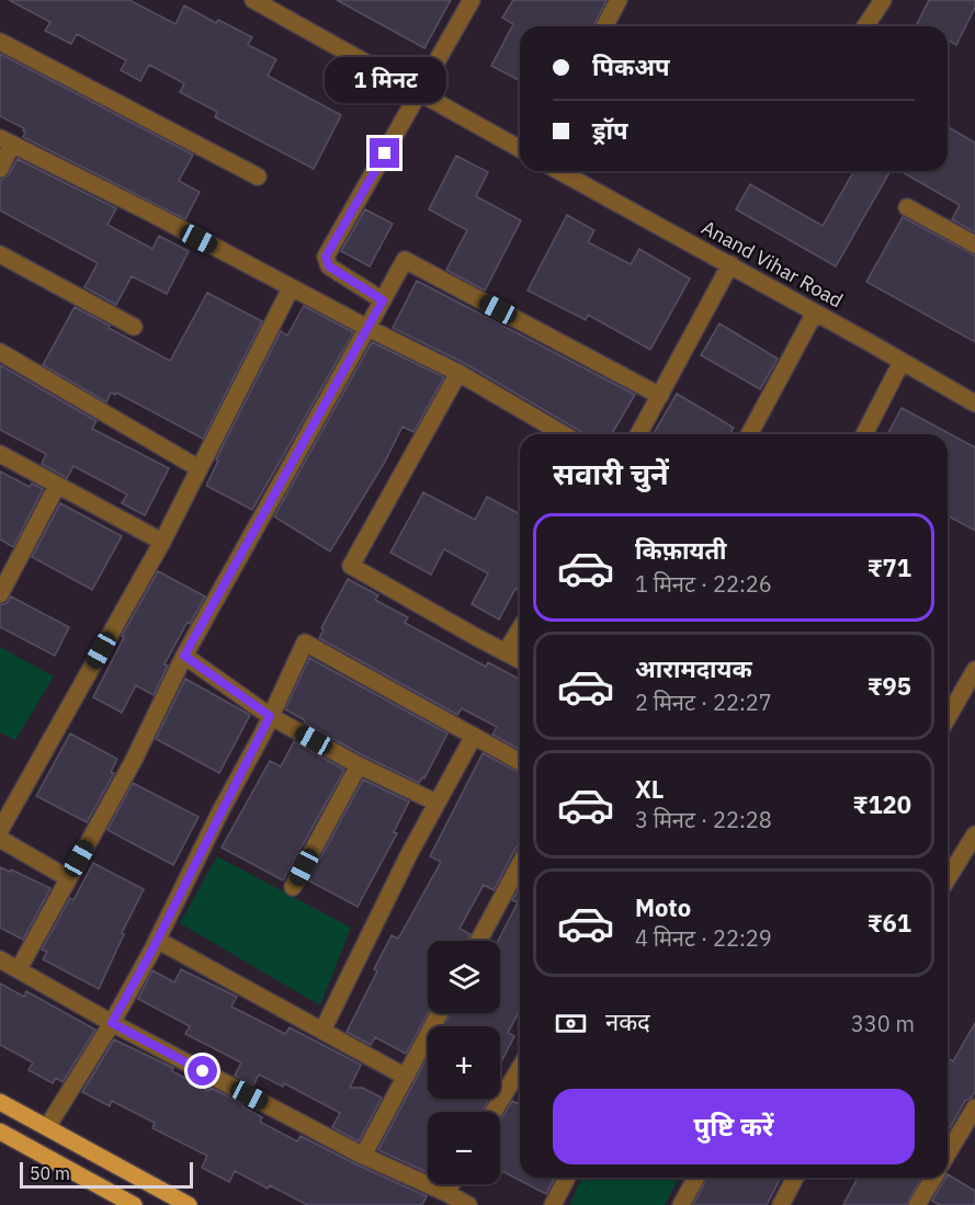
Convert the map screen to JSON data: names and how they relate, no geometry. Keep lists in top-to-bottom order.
{
  "streets": {
    "street": ["Anand Vihar Road"]
  },
  "scale_bar": "50 m",
  "page": {
    "banner": ["पिकअप", "ड्रॉप"],
    "bubble": "1 मिनट",
    "heading": "सवारी चुनें",
    "list": [
      {
        "name": "किफ़ायती",
        "note": "1 मिनट · 22:26",
        "value": "₹71"
      },
      {
        "name": "आरामदायक",
        "note": "2 मिनट · 22:27",
        "value": "₹95"
      },
      {
        "name": "XL",
        "note": "3 मिनट · 22:28",
        "value": "₹120"
      },
      {
        "name": "Moto",
        "note": "4 मिनट · 22:29",
        "value": "₹61"
      }
    ],
    "map_buttons": ["+", "−"],
    "pay": ["नकद", "330 m"],
    "buttons": "पुष्टि करें",
    "scale": "50 m"
  }
}
